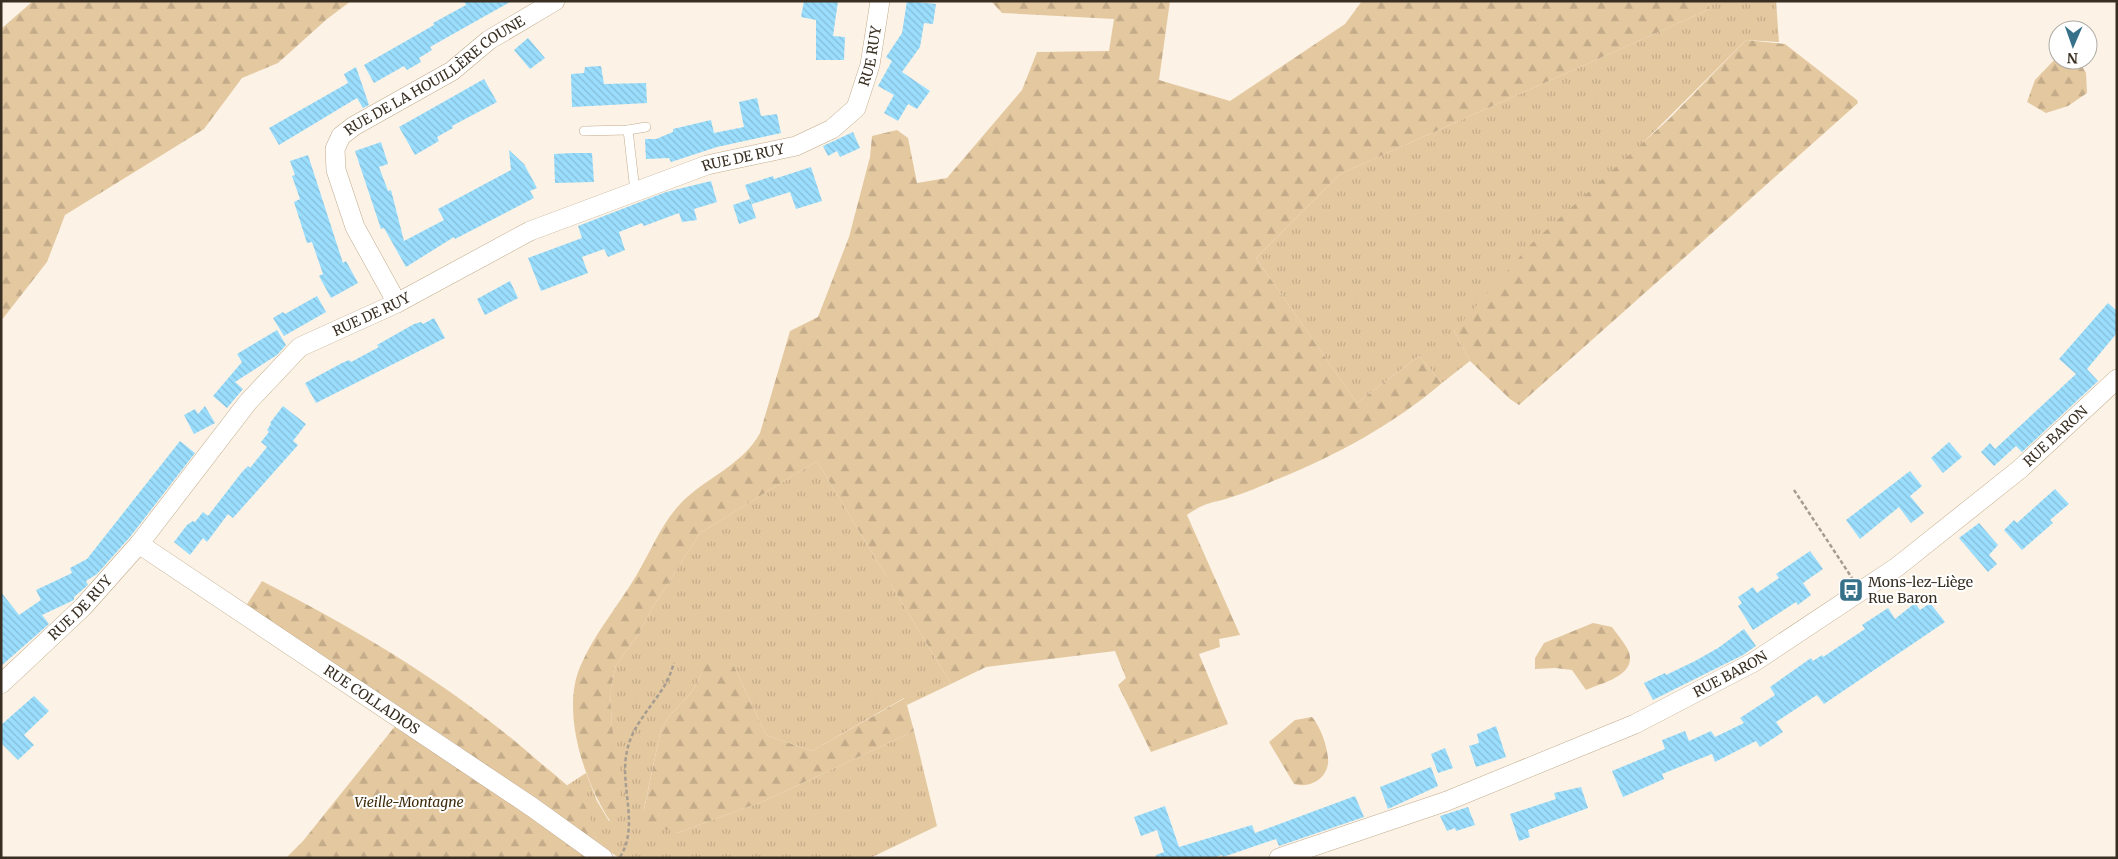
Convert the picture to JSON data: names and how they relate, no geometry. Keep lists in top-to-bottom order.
{
  "streets": {
    "street": [
      "RUE RUY",
      "RUE DE LA HOUILLÈRE COUNE",
      "RUE DE RUY",
      "RUE BARON",
      "RUE COLLADIOS"
    ]
  },
  "crossings": [
    ["RUE RUY", "RUE DE RUY"],
    ["RUE DE LA HOUILLÈRE COUNE", "RUE DE RUY"],
    ["RUE DE RUY", "RUE COLLADIOS"]
  ],
  "parks": ["Vieille-Montagne"],
  "places": {
    "bus stop": ["Mons-lez-Liège Rue Baron"]
  },
  "north": "bottom"
}
